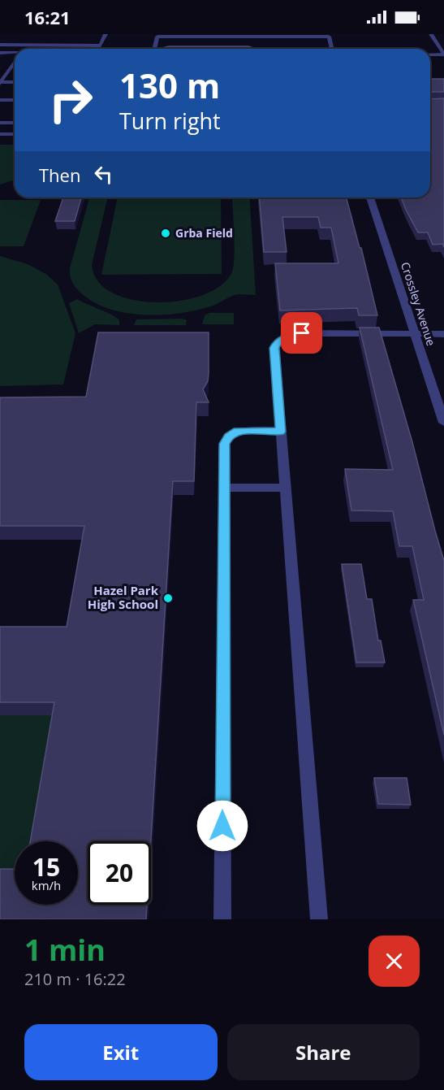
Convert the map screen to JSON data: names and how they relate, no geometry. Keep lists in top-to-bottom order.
{
  "streets": {
    "street": ["Crossley Avenue"]
  },
  "places": ["Grba Field", "Hazel Park High School"],
  "page": {
    "status": "16:21",
    "turn": ["130 m", "Turn right"],
    "then": "Then",
    "speed": "15 km/h",
    "limit": "20",
    "heading": ["1 min", "210 m · 16:22"],
    "buttons": ["Exit", "Share"]
  }
}
